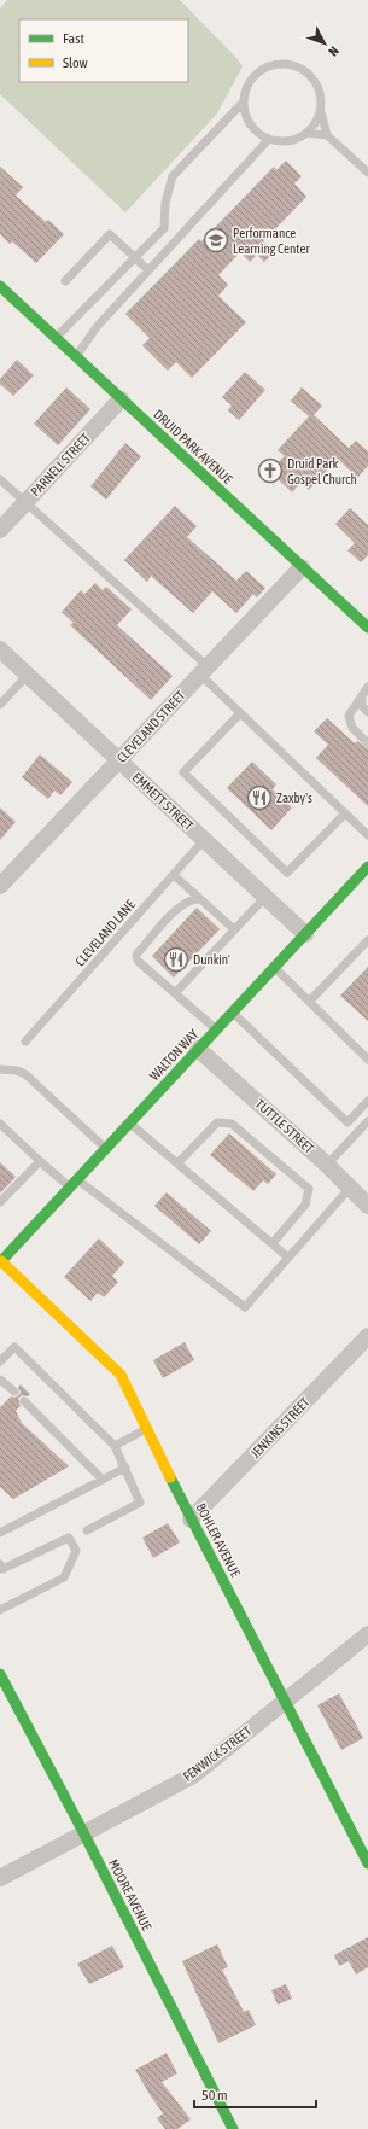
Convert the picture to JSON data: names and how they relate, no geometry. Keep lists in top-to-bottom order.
{
  "streets": {
    "street": [
      "DRUID PARK AVENUE",
      "PARNELL STREET",
      "CLEVELAND STREET",
      "EMMETT STREET",
      "WALTON WAY",
      "TUTTLE STREET",
      "JENKINS STREET",
      "BOHLER AVENUE",
      "FENWICK STREET",
      "MOORE AVENUE"
    ],
    "lane": ["CLEVELAND LANE"]
  },
  "crossings": [
    ["DRUID PARK AVENUE", "PARNELL STREET"],
    ["DRUID PARK AVENUE", "CLEVELAND STREET"],
    ["CLEVELAND STREET", "EMMETT STREET"],
    ["EMMETT STREET", "CLEVELAND LANE"],
    ["EMMETT STREET", "WALTON WAY"],
    ["WALTON WAY", "TUTTLE STREET"],
    ["WALTON WAY", "BOHLER AVENUE"],
    ["JENKINS STREET", "BOHLER AVENUE"],
    ["BOHLER AVENUE", "FENWICK STREET"],
    ["FENWICK STREET", "MOORE AVENUE"]
  ],
  "places": {
    "school or university": ["Performance Learning Center"],
    "church": ["Druid Park Gospel Church"],
    "restaurant": ["Zaxby's", "Dunkin'"]
  },
  "legend": ["Fast", "Slow"],
  "scale_bar": "50 m",
  "north": "bottom right"
}
